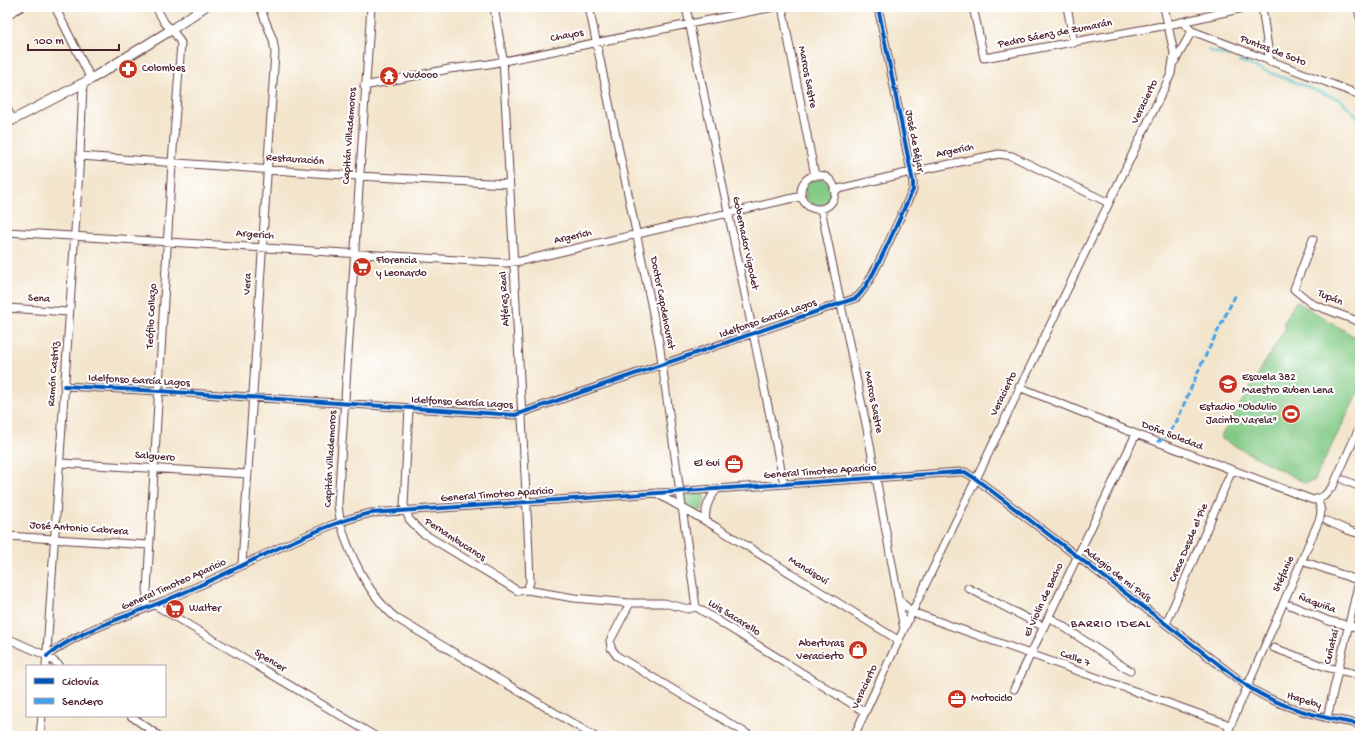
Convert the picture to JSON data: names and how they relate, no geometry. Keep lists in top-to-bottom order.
{
  "streets": {
    "street": [
      "Pedro Sáenz de Zumarán",
      "Chayos",
      "Puntas de Soto",
      "Marcos Sastre",
      "Veracierto",
      "Capitán Villademoros",
      "José de Béjar",
      "Argerich",
      "Restauración",
      "Gobernador Vigodet",
      "Vera",
      "Tupán",
      "Sena",
      "Alférez Real",
      "Doctor Capdehourat",
      "Teófilo Collazo",
      "Idelfonso García Lagos",
      "Ramón Castriz",
      "Doña Soledad",
      "Salguero",
      "General Timoteo Aparicio",
      "José Antonio Cabrera",
      "Pernambucanos",
      "Crece Desde el Pie",
      "Mandisoví",
      "Stéfanie",
      "Adagio de mi País",
      "El Violín de Becho",
      "Ñaquiña",
      "Luis Sacarello",
      "Cuñataí",
      "Calle 7",
      "Spencer",
      "Itapeby"
    ]
  },
  "crossings": [
    ["Pedro Sáenz de Zumarán", "Puntas de Soto"],
    ["Pedro Sáenz de Zumarán", "Veracierto"],
    ["Chayos", "Capitán Villademoros"],
    ["Chayos", "Gobernador Vigodet"],
    ["Chayos", "Alférez Real"],
    ["Chayos", "Doctor Capdehourat"],
    ["Puntas de Soto", "Veracierto"],
    ["Marcos Sastre", "Veracierto"],
    ["Marcos Sastre", "José de Béjar"],
    ["Marcos Sastre", "Argerich"],
    ["Marcos Sastre", "Idelfonso García Lagos"],
    ["Marcos Sastre", "General Timoteo Aparicio"],
    ["Veracierto", "Argerich"],
    ["Veracierto", "Doña Soledad"],
    ["Veracierto", "General Timoteo Aparicio"],
    ["Veracierto", "Mandisoví"],
    ["Veracierto", "Adagio de mi País"],
    ["Veracierto", "Luis Sacarello"],
    ["Veracierto", "Calle 7"],
    ["Capitán Villademoros", "Argerich"],
    ["Capitán Villademoros", "Restauración"],
    ["Capitán Villademoros", "Idelfonso García Lagos"],
    ["Capitán Villademoros", "General Timoteo Aparicio"],
    ["José de Béjar", "Argerich"],
    ["José de Béjar", "Idelfonso García Lagos"],
    ["Argerich", "Gobernador Vigodet"],
    ["Argerich", "Vera"],
    ["Argerich", "Alférez Real"],
    ["Argerich", "Doctor Capdehourat"],
    ["Argerich", "Teófilo Collazo"],
    ["Argerich", "Ramón Castriz"],
    ["Restauración", "Vera"],
    ["Restauración", "Alférez Real"],
    ["Restauración", "Teófilo Collazo"],
    ["Restauración", "Ramón Castriz"],
    ["Gobernador Vigodet", "Idelfonso García Lagos"],
    ["Gobernador Vigodet", "General Timoteo Aparicio"],
    ["Vera", "Idelfonso García Lagos"],
    ["Vera", "Salguero"],
    ["Vera", "General Timoteo Aparicio"],
    ["Sena", "Ramón Castriz"],
    ["Alférez Real", "Idelfonso García Lagos"],
    ["Alférez Real", "General Timoteo Aparicio"],
    ["Alférez Real", "Pernambucanos"],
    ["Alférez Real", "Luis Sacarello"],
    ["Doctor Capdehourat", "Idelfonso García Lagos"],
    ["Doctor Capdehourat", "General Timoteo Aparicio"],
    ["Doctor Capdehourat", "Mandisoví"],
    ["Doctor Capdehourat", "Luis Sacarello"],
    ["Teófilo Collazo", "Idelfonso García Lagos"],
    ["Teófilo Collazo", "Salguero"],
    ["Teófilo Collazo", "General Timoteo Aparicio"],
    ["Teófilo Collazo", "José Antonio Cabrera"],
    ["Idelfonso García Lagos", "Ramón Castriz"],
    ["Idelfonso García Lagos", "Pernambucanos"],
    ["Ramón Castriz", "Salguero"],
    ["Ramón Castriz", "General Timoteo Aparicio"],
    ["Ramón Castriz", "José Antonio Cabrera"],
    ["Doña Soledad", "Crece Desde el Pie"],
    ["Doña Soledad", "Stéfanie"],
    ["Doña Soledad", "El Violín de Becho"],
    ["General Timoteo Aparicio", "Pernambucanos"],
    ["General Timoteo Aparicio", "Adagio de mi País"],
    ["General Timoteo Aparicio", "Spencer"],
    ["Pernambucanos", "Luis Sacarello"],
    ["Crece Desde el Pie", "Adagio de mi País"],
    ["Stéfanie", "Adagio de mi País"],
    ["Stéfanie", "Calle 7"],
    ["Stéfanie", "Itapeby"],
    ["Adagio de mi País", "El Violín de Becho"],
    ["Adagio de mi País", "Itapeby"],
    ["El Violín de Becho", "Calle 7"],
    ["Ñaquiña", "Cuñataí"],
    ["Cuñataí", "Itapeby"]
  ],
  "districts": ["BARRIO IDEAL"],
  "places": {
    "pharmacy": ["Colombes"],
    "temple": ["Vudooo"],
    "supermarket": ["Florencia y Leonardo", "Walter"],
    "school or university": ["Escuela 382 Maestro Ruben Lena"],
    "sports": ["Estadio \"Obdulio Jacinto Varela\""],
    "office": ["El Gui", "Motociclo"],
    "shop": ["Aberturas Veracierto"]
  },
  "legend": ["Ciclovía", "Sendero"],
  "scale_bar": "100 m"
}
